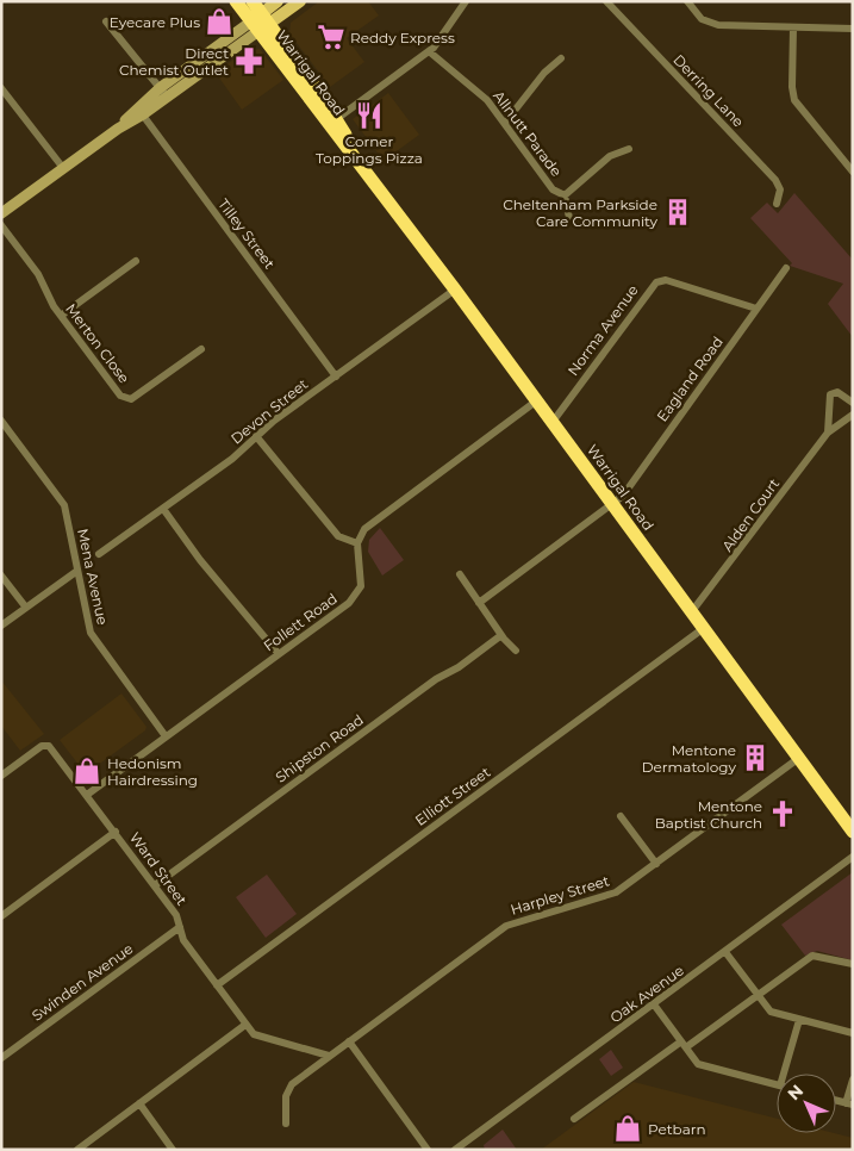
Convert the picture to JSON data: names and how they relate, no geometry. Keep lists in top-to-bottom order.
{
  "streets": {
    "highway": ["Warrigal Road"],
    "street": [
      "Derring Lane",
      "Allnutt Parade",
      "Tilley Street",
      "Norma Avenue",
      "Merton Close",
      "Eagland Road",
      "Devon Street",
      "Alden Court",
      "Mena Avenue",
      "Follett Road",
      "Shipston Road",
      "Elliott Street",
      "Ward Street",
      "Harpley Street",
      "Swinden Avenue",
      "Oak Avenue"
    ]
  },
  "crossings": [
    ["Warrigal Road", "Norma Avenue"],
    ["Warrigal Road", "Eagland Road"],
    ["Warrigal Road", "Devon Street"],
    ["Warrigal Road", "Alden Court"],
    ["Warrigal Road", "Elliott Street"],
    ["Warrigal Road", "Harpley Street"],
    ["Tilley Street", "Devon Street"],
    ["Norma Avenue", "Eagland Road"],
    ["Mena Avenue", "Follett Road"],
    ["Follett Road", "Ward Street"],
    ["Shipston Road", "Ward Street"],
    ["Elliott Street", "Ward Street"],
    ["Ward Street", "Harpley Street"],
    ["Ward Street", "Swinden Avenue"]
  ],
  "places": {
    "shop": ["Eyecare Plus", "Hedonism Hairdressing", "Petbarn"],
    "supermarket": ["Reddy Express"],
    "pharmacy": ["Direct Chemist Outlet"],
    "restaurant": ["Corner Toppings Pizza"],
    "building": ["Cheltenham Parkside Care Community", "Mentone Dermatology"],
    "church": ["Mentone Baptist Church"]
  },
  "north": "top left"
}
